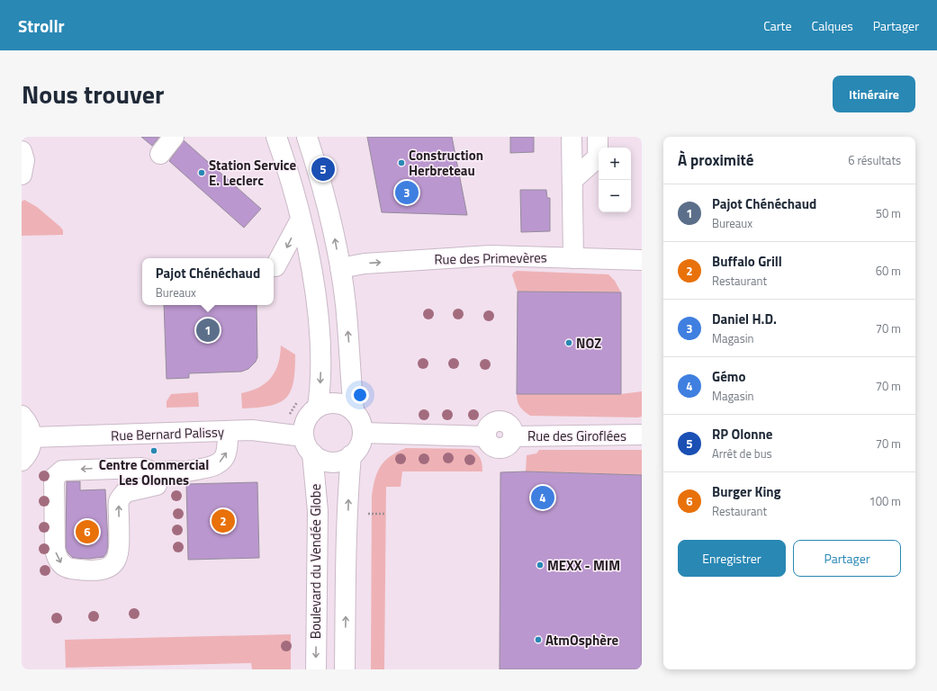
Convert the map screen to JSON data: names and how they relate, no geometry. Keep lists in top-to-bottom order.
{
  "streets": {
    "main road": [
      "Rue des Primevères",
      "Rue Bernard Palissy",
      "Rue des Giroflées",
      "Boulevard du Vendée Globe"
    ]
  },
  "crossings": [
    ["Rue Bernard Palissy", "Rue des Giroflées"],
    ["Rue Bernard Palissy", "Boulevard du Vendée Globe"],
    ["Rue des Giroflées", "Boulevard du Vendée Globe"]
  ],
  "one_way": ["Rue des Primevères"],
  "places": [
    "Construction Herbreteau",
    "Station Service E. Leclerc",
    "NOZ",
    "Centre Commercial Les Olonnes",
    "MEXX - MIM",
    "AtmOsphère"
  ],
  "page": {
    "header": "Strollr",
    "nav": ["Carte", "Calques", "Partager"],
    "title": "Nous trouver",
    "buttons": [
      "Itinéraire",
      ["Enregistrer", "Partager"]
    ],
    "heading": ["À proximité", "6 résultats"],
    "map_buttons": ["+", "−"],
    "pins": [
      "5",
      "3",
      "1",
      "4",
      "2",
      "6"
    ],
    "list": [
      {
        "mark": "1",
        "name": "Pajot Chénéchaud",
        "note": "Bureaux",
        "value": "50 m"
      },
      {
        "mark": "2",
        "name": "Buffalo Grill",
        "note": "Restaurant",
        "value": "60 m"
      },
      {
        "mark": "3",
        "name": "Daniel H.D.",
        "note": "Magasin",
        "value": "70 m"
      },
      {
        "mark": "4",
        "name": "Gémo",
        "note": "Magasin",
        "value": "70 m"
      },
      {
        "mark": "5",
        "name": "RP Olonne",
        "note": "Arrêt de bus",
        "value": "70 m"
      },
      {
        "mark": "6",
        "name": "Burger King",
        "note": "Restaurant",
        "value": "100 m"
      }
    ],
    "popup": ["Pajot Chénéchaud", "Bureaux"]
  }
}
